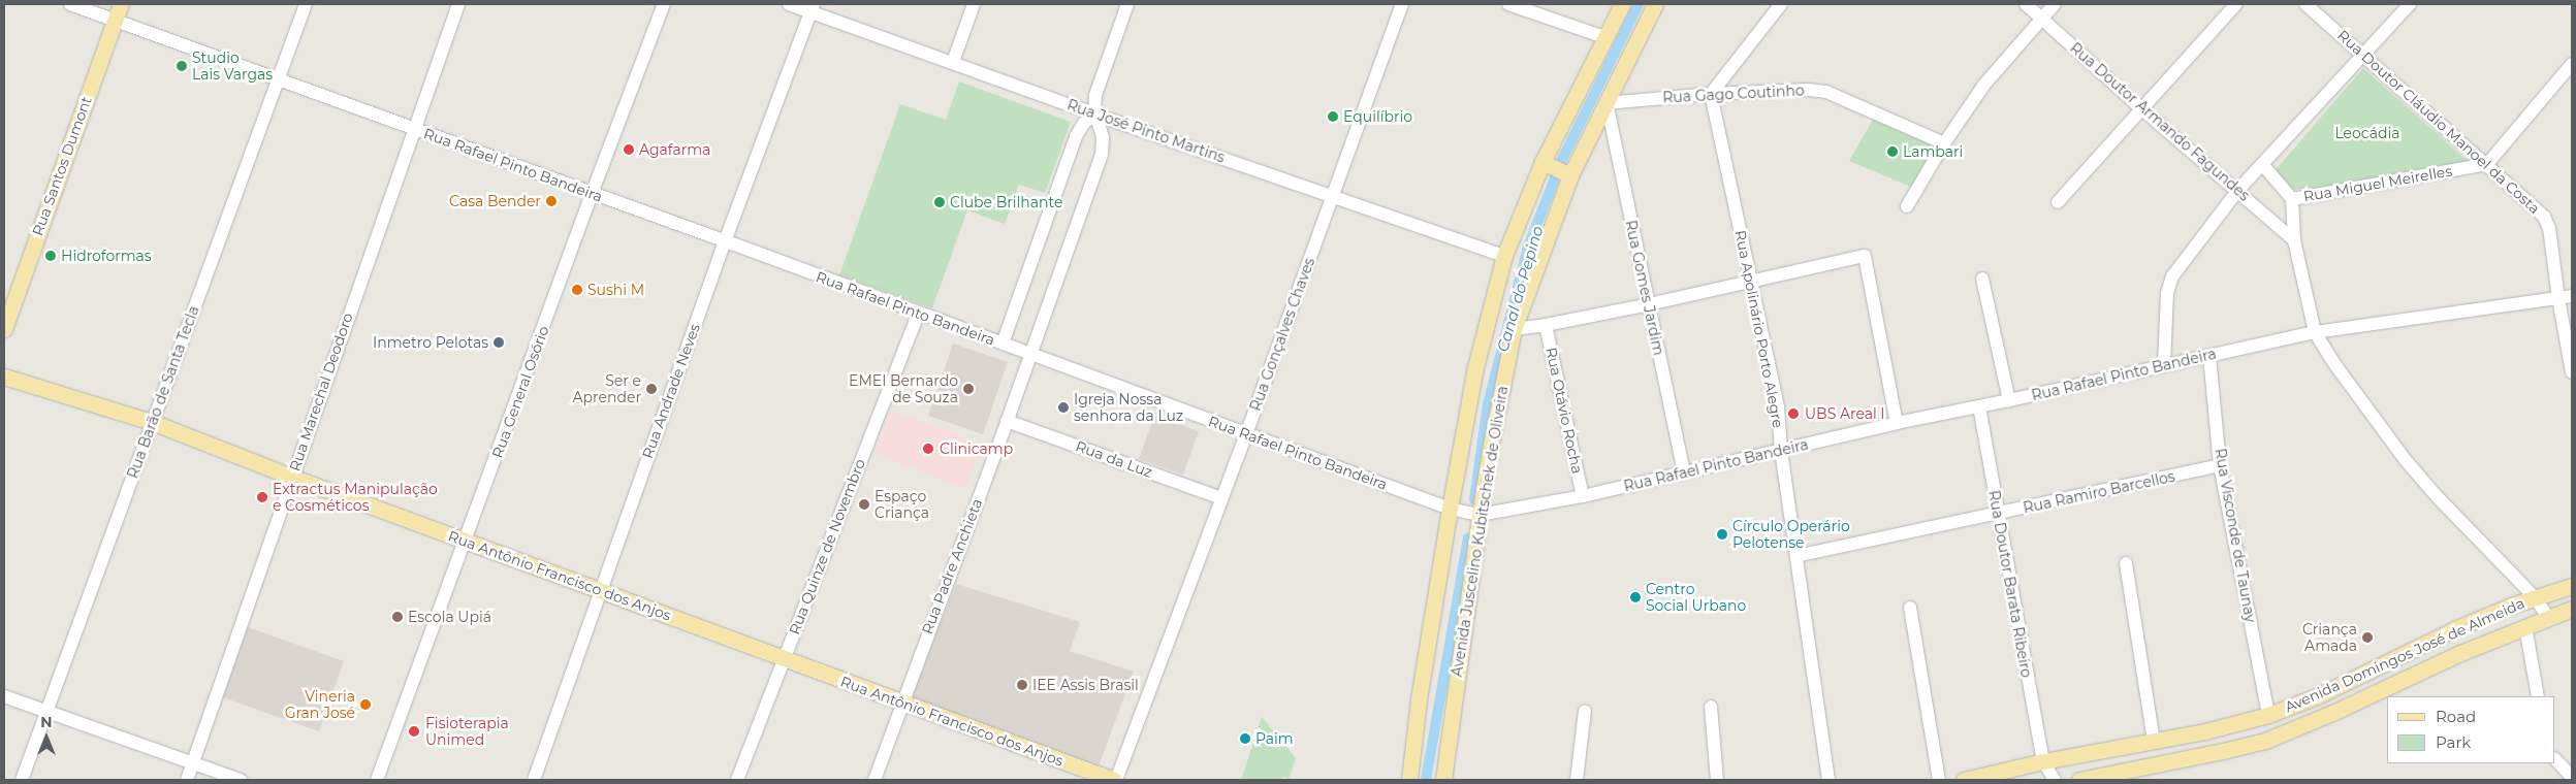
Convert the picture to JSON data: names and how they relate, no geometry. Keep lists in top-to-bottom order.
{
  "streets": {
    "main road": [
      "Rua Santos Dumont",
      "Avenida Juscelino Kubitschek de Oliveira",
      "Rua Antônio Francisco dos Anjos",
      "Avenida Domingos José de Almeida"
    ],
    "street": [
      "Rua Gago Coutinho",
      "Rua Doutor Armando Fagundes",
      "Rua Doutor Cláudio Manoel da Costa",
      "Rua José Pinto Martins",
      "Rua Rafael Pinto Bandeira",
      "Rua Miguel Meirelles",
      "Rua Gomes Jardim",
      "Rua Apolinário Porto Alegre",
      "Rua Gonçalves Chaves",
      "Rua Andrade Neves",
      "Rua Barão de Santa Tecla",
      "Rua Marechal Deodoro",
      "Rua General Osório",
      "Rua Otávio Rocha",
      "Rua da Luz",
      "Rua Ramiro Barcellos",
      "Rua Visconde de Taunay",
      "Rua Quinze de Novembro",
      "Rua Padre Anchieta",
      "Rua Doutor Barata Ribeiro"
    ]
  },
  "crossings": [
    ["Rua Gago Coutinho", "Rua Gomes Jardim"],
    ["Rua Gago Coutinho", "Rua Apolinário Porto Alegre"],
    ["Rua Gago Coutinho", "Avenida Juscelino Kubitschek de Oliveira"],
    ["Rua Doutor Cláudio Manoel da Costa", "Rua Rafael Pinto Bandeira"],
    ["Rua Doutor Cláudio Manoel da Costa", "Rua Miguel Meirelles"],
    ["Rua José Pinto Martins", "Rua Gonçalves Chaves"],
    ["Rua José Pinto Martins", "Rua Andrade Neves"],
    ["Rua José Pinto Martins", "Avenida Juscelino Kubitschek de Oliveira"],
    ["Rua Rafael Pinto Bandeira", "Rua Santos Dumont"],
    ["Rua Rafael Pinto Bandeira", "Rua Gomes Jardim"],
    ["Rua Rafael Pinto Bandeira", "Rua Apolinário Porto Alegre"],
    ["Rua Rafael Pinto Bandeira", "Rua Gonçalves Chaves"],
    ["Rua Rafael Pinto Bandeira", "Rua Andrade Neves"],
    ["Rua Rafael Pinto Bandeira", "Rua Barão de Santa Tecla"],
    ["Rua Rafael Pinto Bandeira", "Rua Marechal Deodoro"],
    ["Rua Rafael Pinto Bandeira", "Rua General Osório"],
    ["Rua Rafael Pinto Bandeira", "Rua Otávio Rocha"],
    ["Rua Rafael Pinto Bandeira", "Avenida Juscelino Kubitschek de Oliveira"],
    ["Rua Rafael Pinto Bandeira", "Rua Visconde de Taunay"],
    ["Rua Rafael Pinto Bandeira", "Rua Quinze de Novembro"],
    ["Rua Rafael Pinto Bandeira", "Rua Padre Anchieta"],
    ["Rua Rafael Pinto Bandeira", "Rua Doutor Barata Ribeiro"],
    ["Rua Gomes Jardim", "Avenida Juscelino Kubitschek de Oliveira"],
    ["Rua Apolinário Porto Alegre", "Rua Ramiro Barcellos"],
    ["Rua Gonçalves Chaves", "Rua da Luz"],
    ["Rua Gonçalves Chaves", "Rua Antônio Francisco dos Anjos"],
    ["Rua Andrade Neves", "Rua Antônio Francisco dos Anjos"],
    ["Rua Barão de Santa Tecla", "Rua Antônio Francisco dos Anjos"],
    ["Rua Marechal Deodoro", "Rua Antônio Francisco dos Anjos"],
    ["Rua General Osório", "Rua Antônio Francisco dos Anjos"],
    ["Rua da Luz", "Rua Padre Anchieta"],
    ["Rua Ramiro Barcellos", "Rua Visconde de Taunay"],
    ["Rua Ramiro Barcellos", "Rua Doutor Barata Ribeiro"],
    ["Rua Visconde de Taunay", "Avenida Domingos José de Almeida"],
    ["Rua Quinze de Novembro", "Rua Antônio Francisco dos Anjos"],
    ["Rua Padre Anchieta", "Rua Antônio Francisco dos Anjos"],
    ["Rua Doutor Barata Ribeiro", "Avenida Domingos José de Almeida"]
  ],
  "water": ["Canal do Pepino"],
  "parks": ["Leocádia"],
  "places": [
    "Studio Lais Vargas",
    "Equilíbrio",
    "Agafarma",
    "Lambari",
    "Casa Bender",
    "Clube Brilhante",
    "Hidroformas",
    "Sushi M",
    "Inmetro Pelotas",
    "Ser e Aprender",
    "EMEI Bernardo de Souza",
    "Igreja Nossa senhora da Luz",
    "UBS Areal I",
    "Clinicamp",
    "Extractus Manipulação e Cosméticos",
    "Espaço Criança",
    "Círculo Operário Pelotense",
    "Centro Social Urbano",
    "Escola Upiá",
    "Criança Amada",
    "IEE Assis Brasil",
    "Vineria Gran José",
    "Fisioterapia Unimed",
    "Paim"
  ],
  "legend": ["Road", "Park"],
  "north": "top"
}
